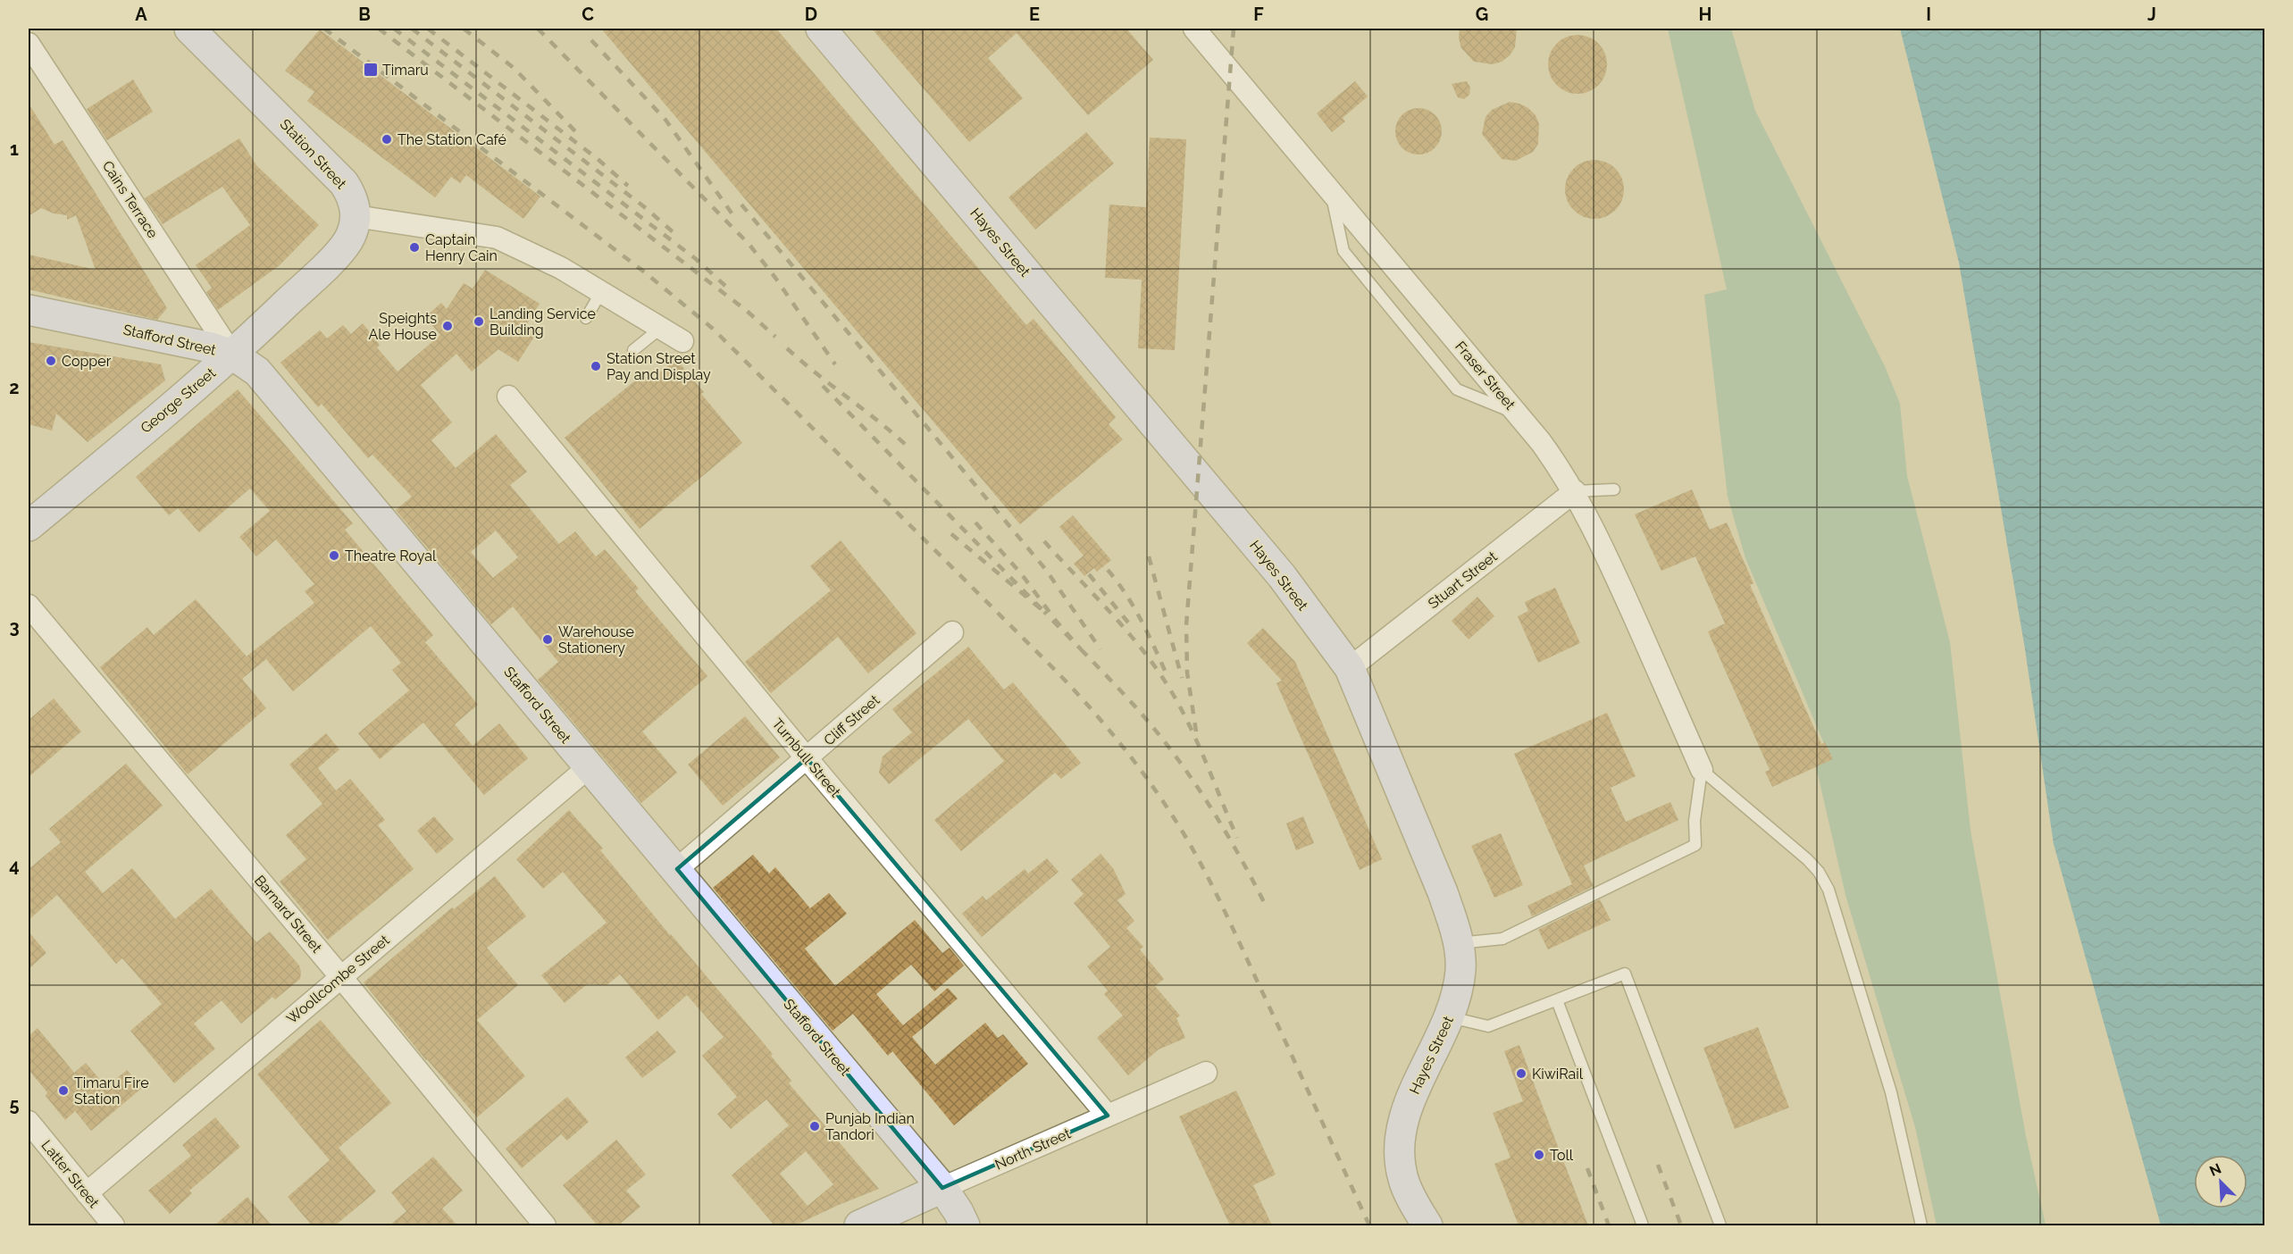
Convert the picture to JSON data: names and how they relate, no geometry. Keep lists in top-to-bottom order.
{
  "streets": {
    "main road": [
      "Station Street",
      "Hayes Street",
      "Stafford Street",
      "George Street",
      "North Street"
    ],
    "street": [
      "Cains Terrace",
      "Fraser Street",
      "Stuart Street",
      "Cliff Street",
      "Turnbull Street",
      "Barnard Street",
      "Woollcombe Street",
      "Latter Street"
    ]
  },
  "crossings": [
    ["Station Street", "George Street"],
    ["Cains Terrace", "Stafford Street"],
    ["Cains Terrace", "George Street"],
    ["Hayes Street", "Stuart Street"],
    ["Stafford Street", "George Street"],
    ["Stafford Street", "Cliff Street"],
    ["Stafford Street", "Woollcombe Street"],
    ["Stafford Street", "North Street"],
    ["Fraser Street", "Stuart Street"],
    ["Cliff Street", "Turnbull Street"],
    ["Turnbull Street", "North Street"],
    ["Barnard Street", "Woollcombe Street"],
    ["Woollcombe Street", "Latter Street"]
  ],
  "places": {
    "transit": ["Timaru"],
    "other": [
      "The Station Café",
      "Captain Henry Cain",
      "Landing Service Building",
      "Speights Ale House",
      "Copper",
      "Station Street Pay and Display",
      "Theatre Royal",
      "Warehouse Stationery",
      "KiwiRail",
      "Timaru Fire Station",
      "Punjab Indian Tandori",
      "Toll"
    ]
  },
  "north": "top left",
  "grid": {
    "columns": [
      "A",
      "B",
      "C",
      "D",
      "E",
      "F",
      "G",
      "H",
      "I",
      "J"
    ],
    "rows": [
      "1",
      "2",
      "3",
      "4",
      "5"
    ]
  }
}
